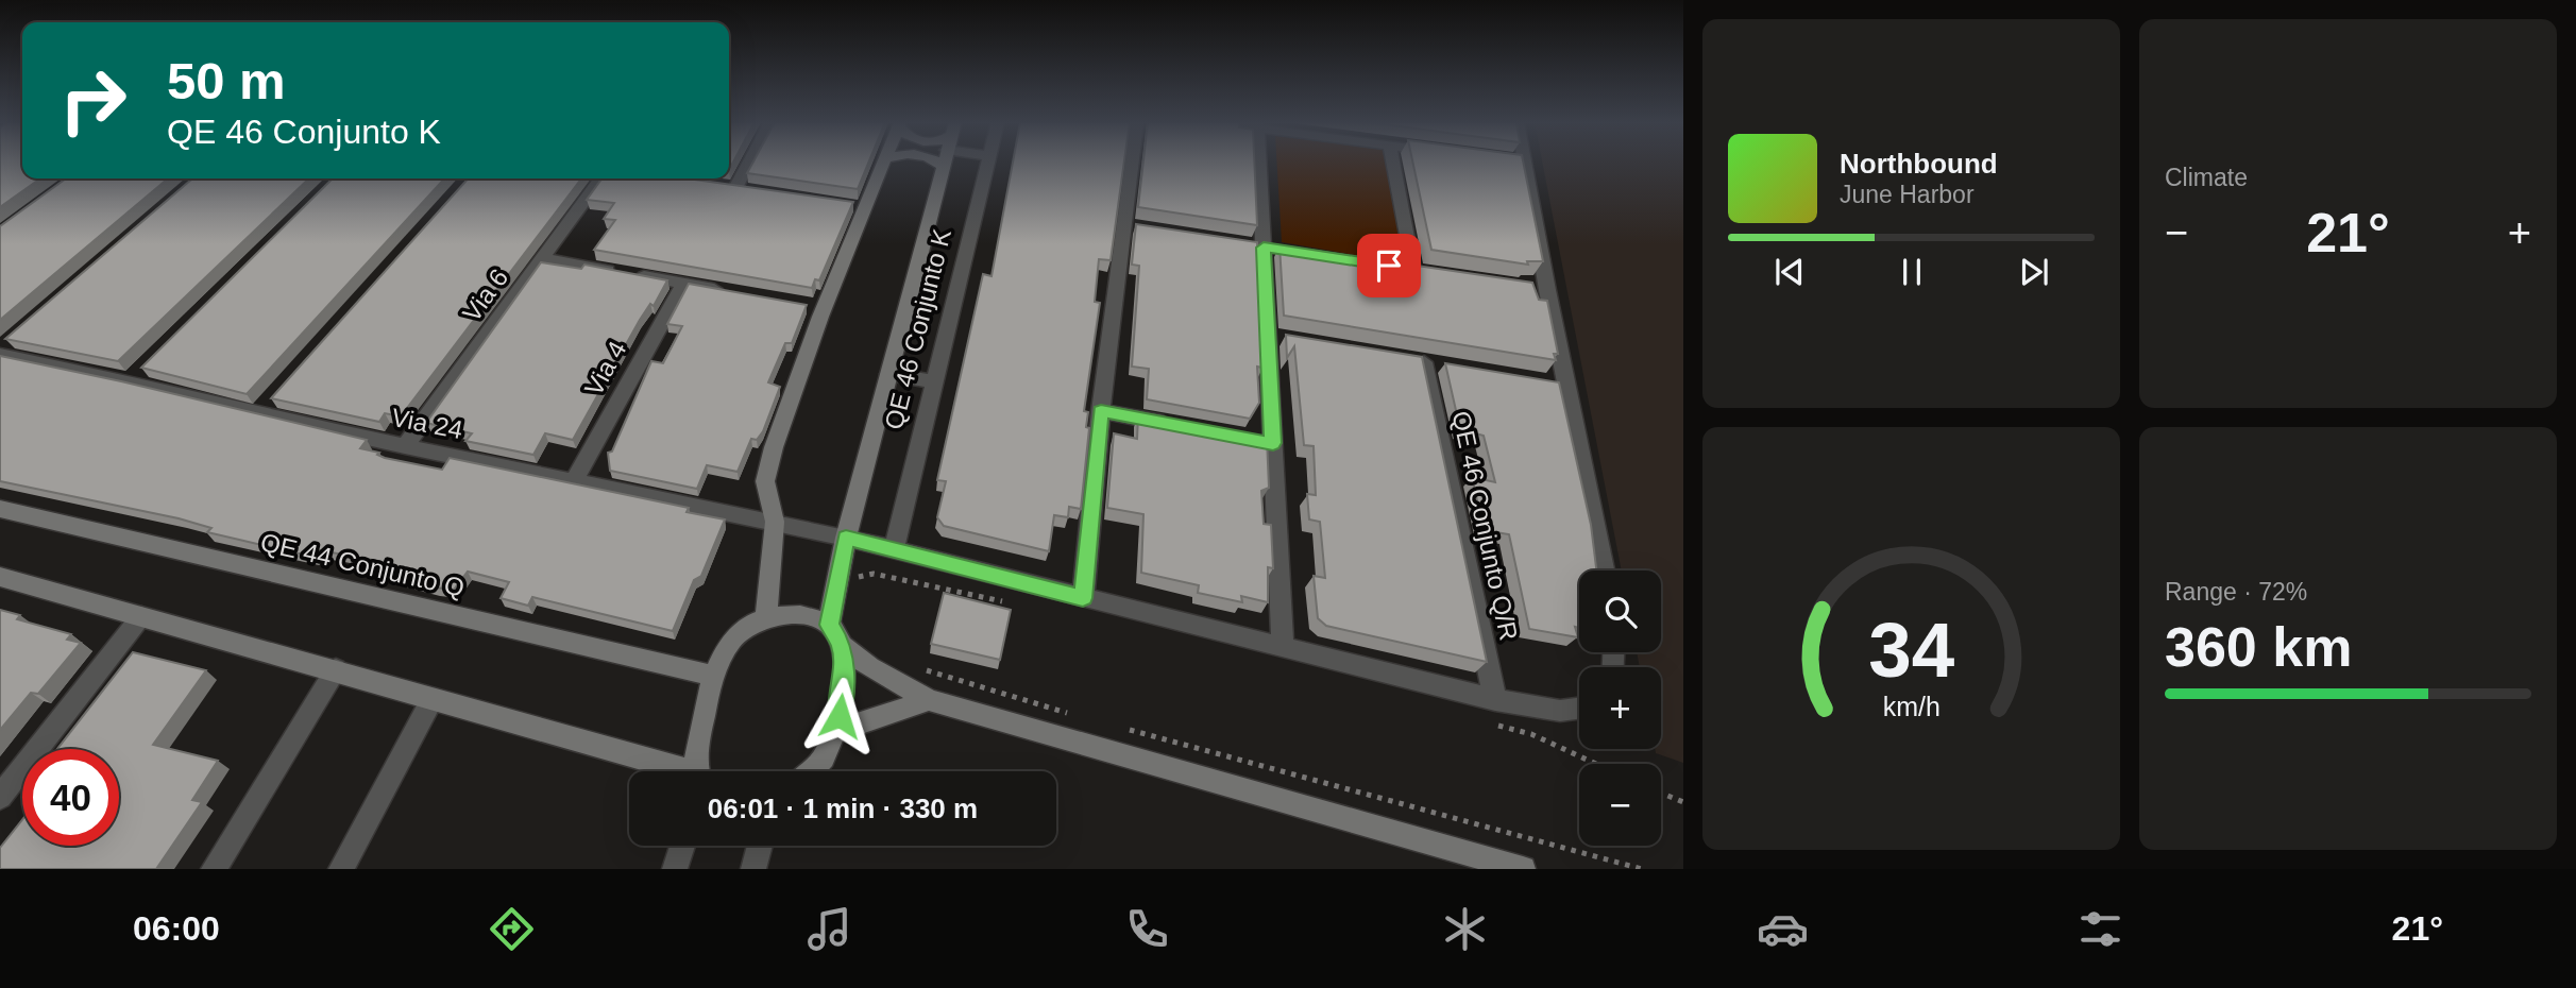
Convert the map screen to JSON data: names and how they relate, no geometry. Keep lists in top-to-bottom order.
{
  "streets": {
    "street": [
      "Via 6",
      "QE 46 Conjunto K",
      "Via 4",
      "Via 24",
      "QE 46 Conjunto Q/R",
      "QE 44 Conjunto Q"
    ]
  },
  "crossings": [
    ["Via 6", "Via 24"],
    ["Via 4", "Via 24"]
  ],
  "page": {
    "tile": [
      "Climate",
      ["Range · 72%", "360 km"]
    ],
    "turn": ["50 m", "QE 46 Conjunto K"],
    "song": ["Northbound", "June Harbor"],
    "heat": ["−", "21°", "+"],
    "map_buttons": ["+", "−"],
    "limit": "40",
    "trip": "06:01 · 1 min · 330 m",
    "tabs": ["06:00", "21°"],
    "gauge": ["34", "km/h"]
  }
}
